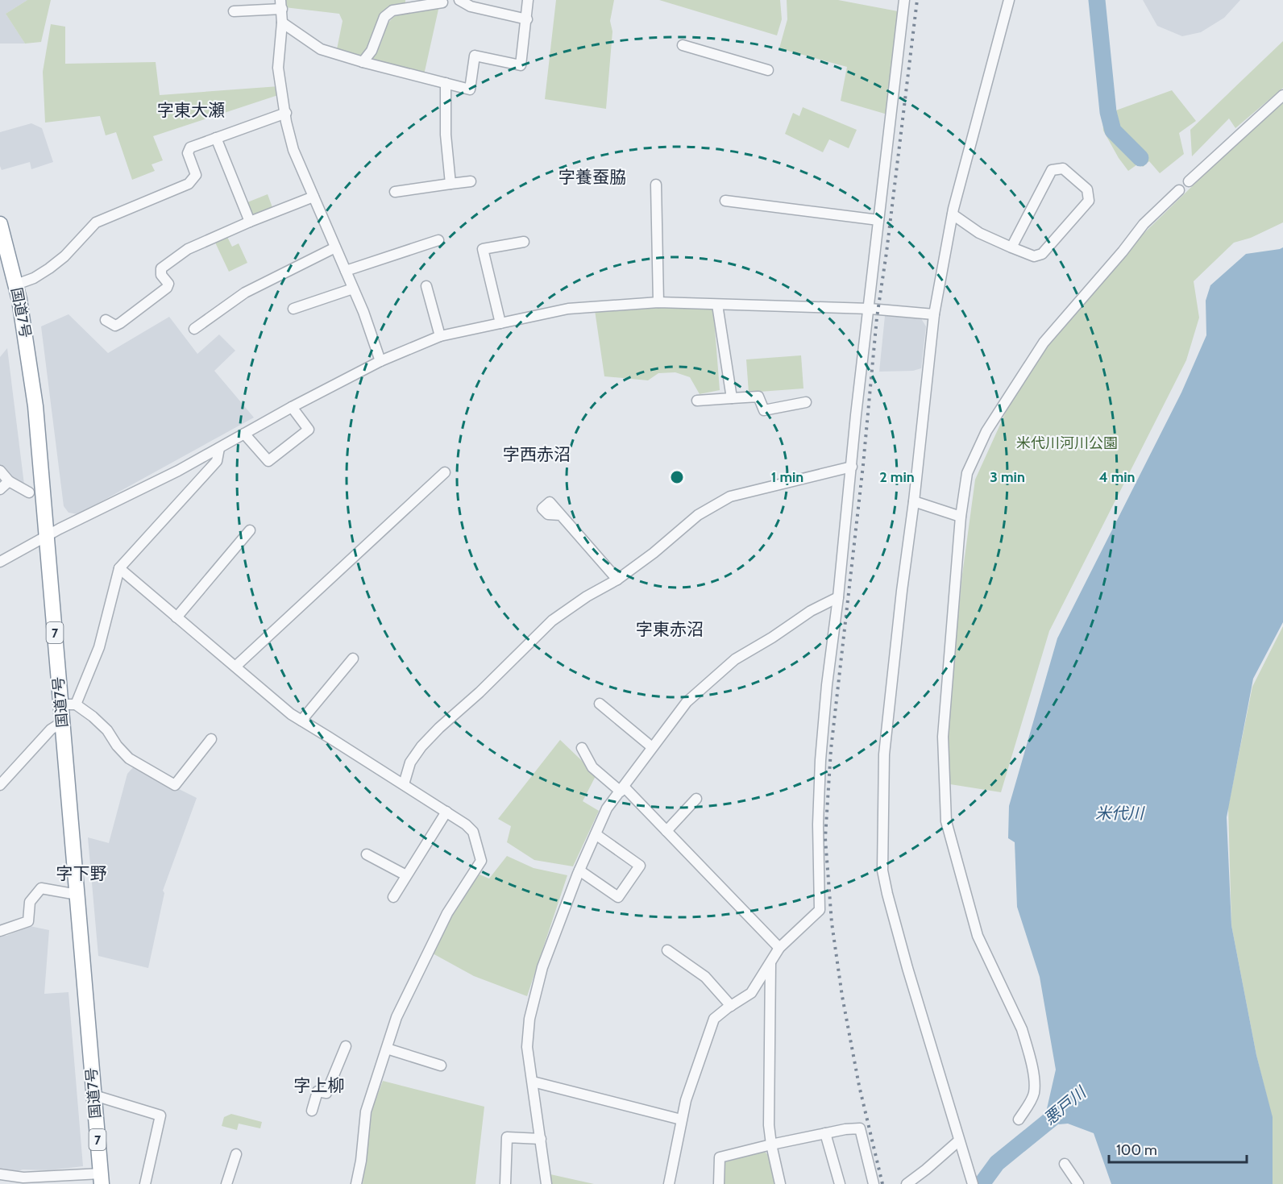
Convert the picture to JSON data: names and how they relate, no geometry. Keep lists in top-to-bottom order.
{
  "streets": {
    "highway": ["国道7号", "7"]
  },
  "districts": [
    "字東大瀬",
    "字養蚕脇",
    "字西赤沼",
    "字東赤沼",
    "字下野",
    "字上柳"
  ],
  "water": ["米代川", "悪戸川"],
  "parks": ["米代川河川公園"],
  "scale_bar": "100 m",
  "rings": [
    "1 min",
    "2 min",
    "3 min",
    "4 min"
  ]
}
